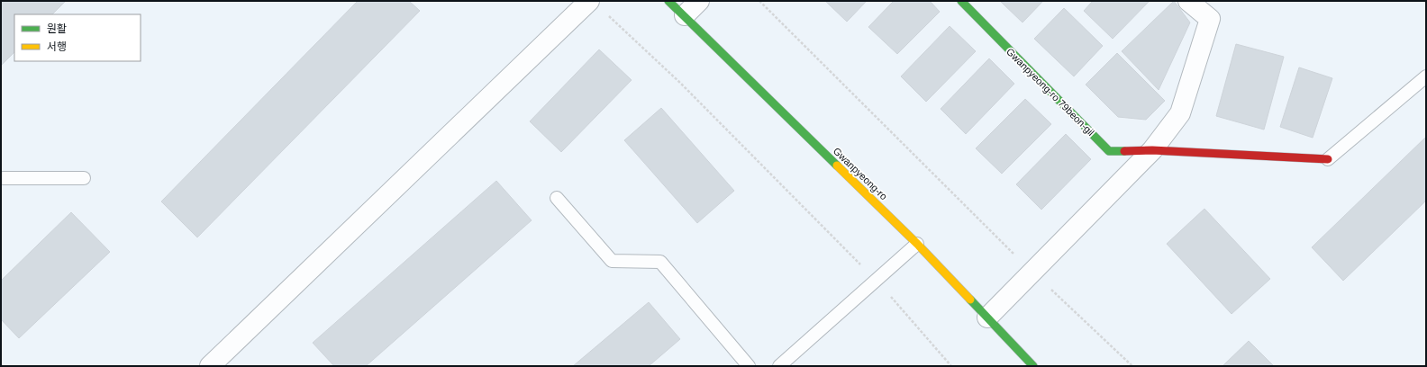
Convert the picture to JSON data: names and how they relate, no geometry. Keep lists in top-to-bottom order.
{
  "streets": {
    "street": ["Gwanpyeong-ro 79beon-gil", "Gwanpyeong-ro"]
  },
  "legend": ["원활", "서행"]
}
